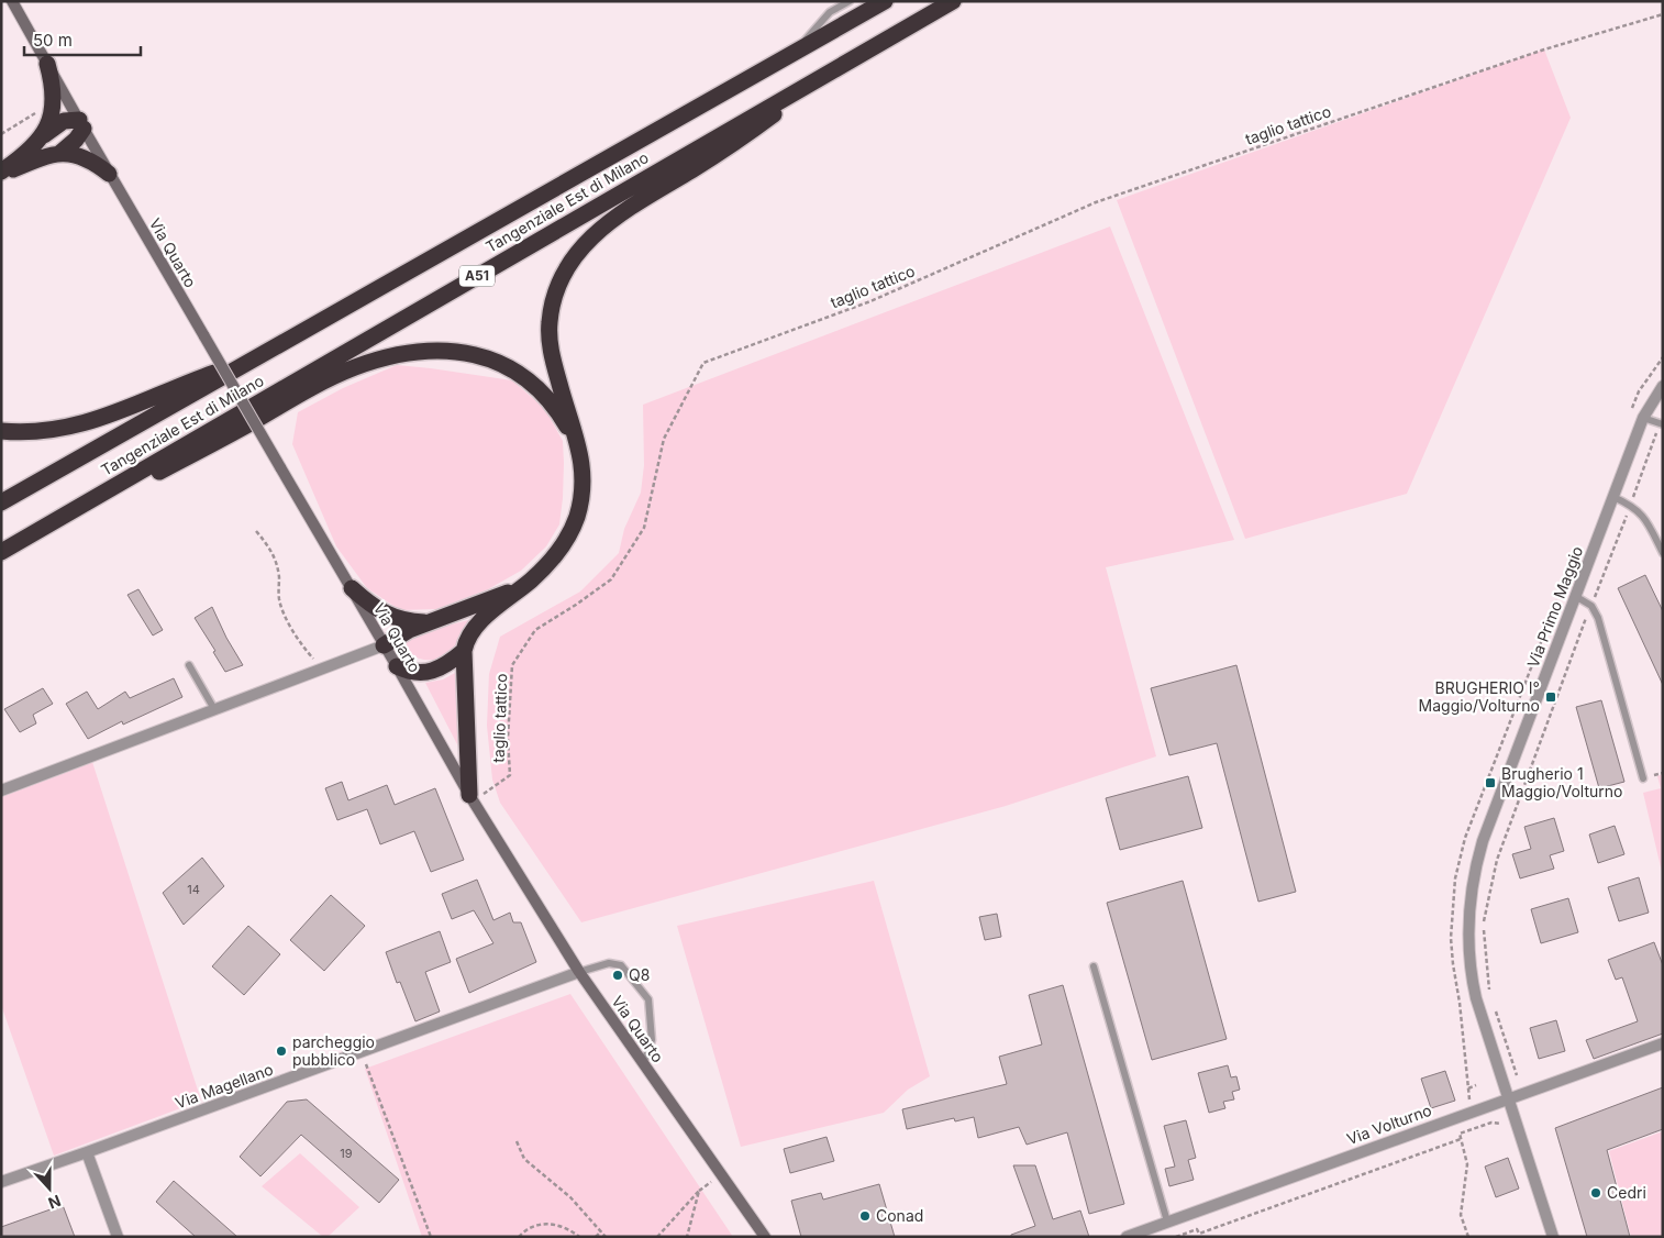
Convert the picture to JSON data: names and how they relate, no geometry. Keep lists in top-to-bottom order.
{
  "streets": {
    "highway": ["Tangenziale Est di Milano", "A51"],
    "street": [
      "Via Quarto",
      "Via Primo Maggio",
      "Via Magellano",
      "Via Volturno"
    ],
    "path": ["taglio tattico"]
  },
  "crossings": [
    ["taglio tattico", "Via Quarto"],
    ["Via Quarto", "Via Magellano"],
    ["Via Primo Maggio", "Via Volturno"]
  ],
  "places": {
    "transit": ["BRUGHERIO I° Maggio/Volturno", "Brugherio 1 Maggio/Volturno"],
    "other": [
      "Q8",
      "parcheggio pubblico",
      "Cedri",
      "Conad"
    ]
  },
  "house_numbers": ["14", "19"],
  "scale_bar": "50 m",
  "north": "bottom"
}
